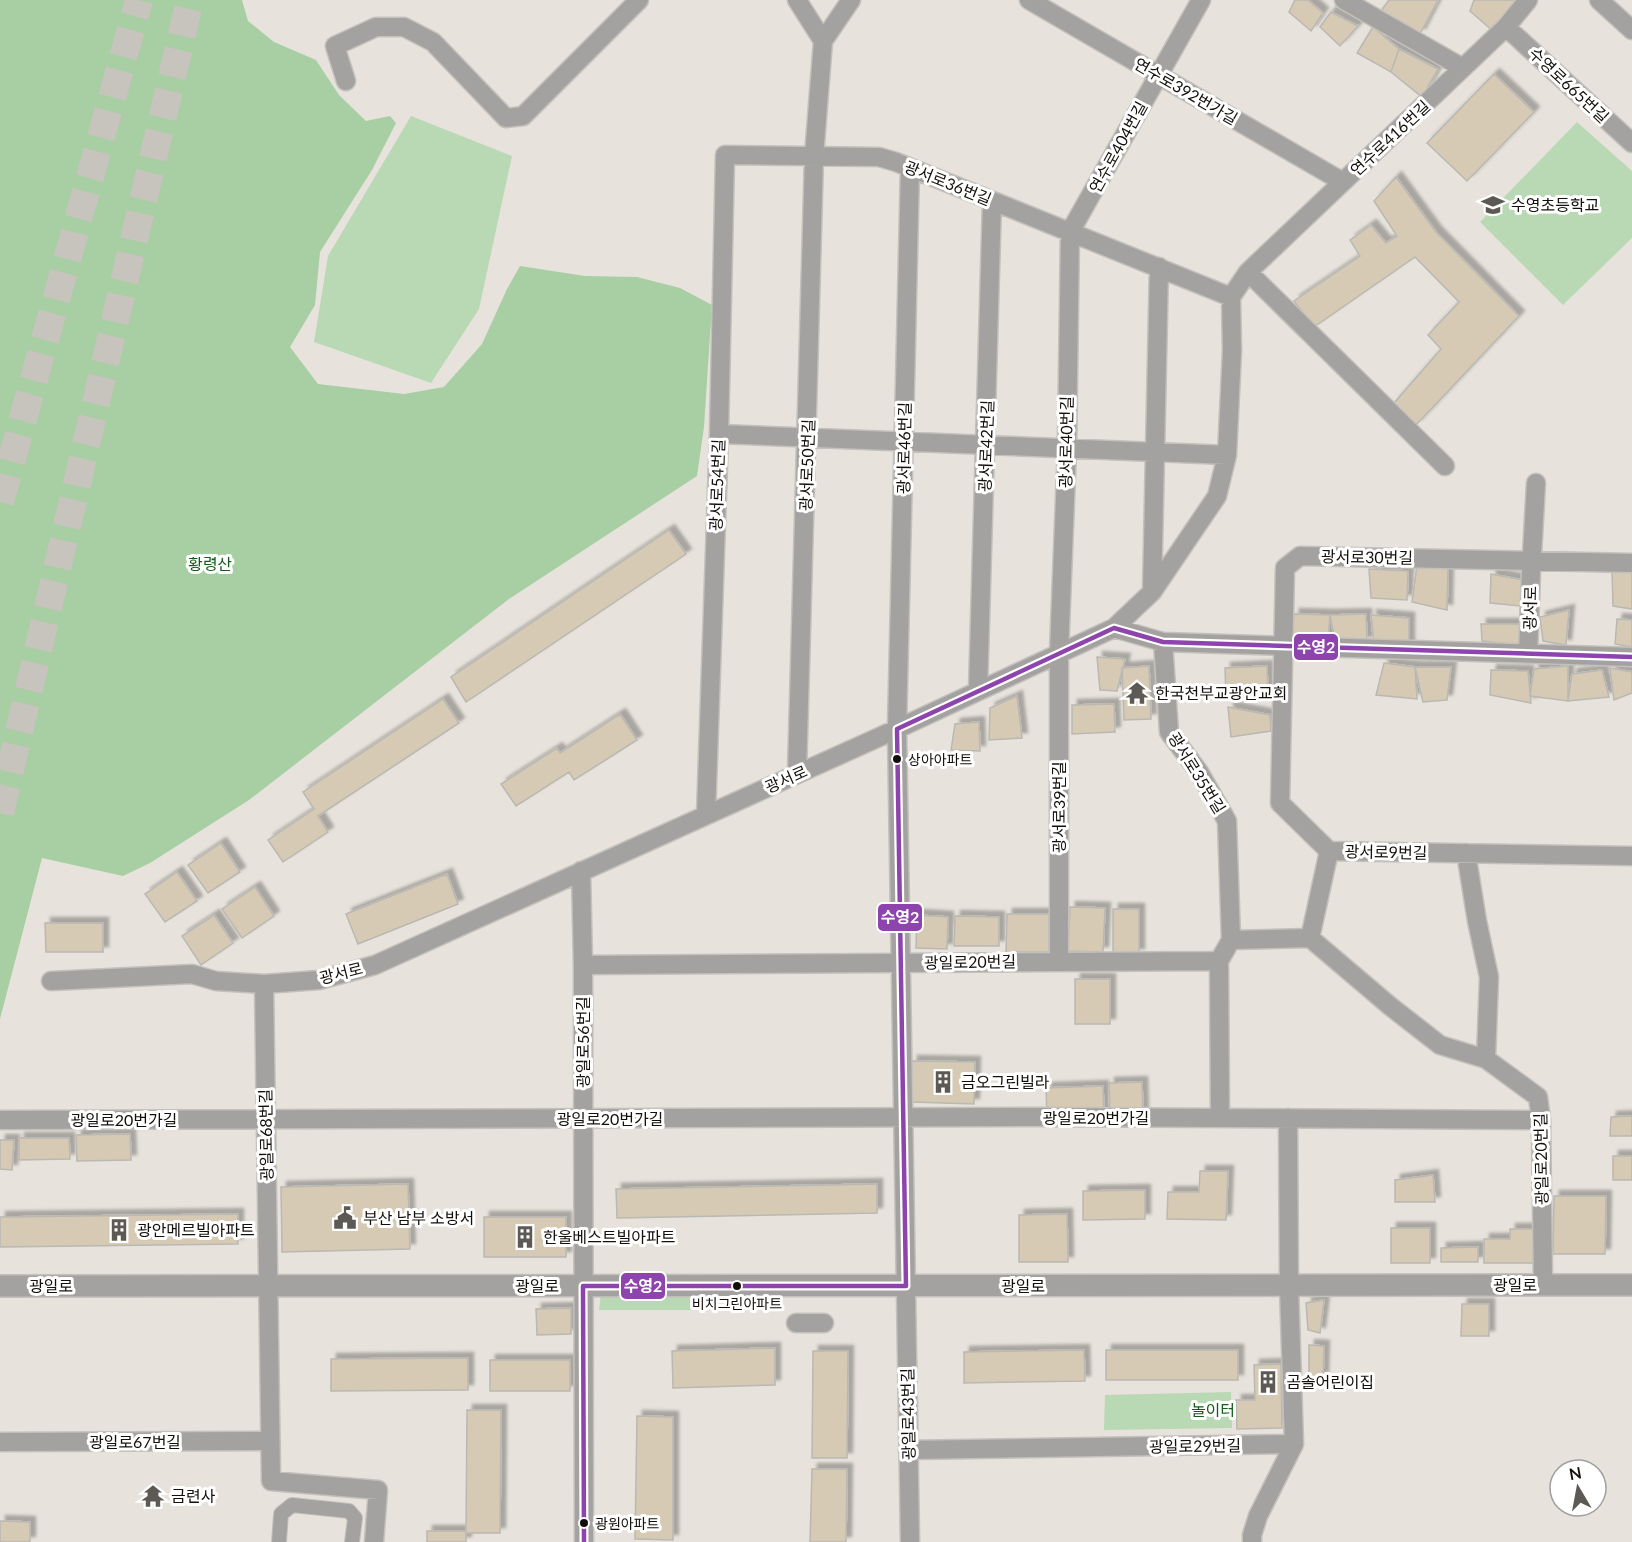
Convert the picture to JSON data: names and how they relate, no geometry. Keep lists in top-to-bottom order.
{
  "streets": {
    "street": [
      "수영로665번길",
      "연수로392번가길",
      "연수로416번길",
      "연수로404번길",
      "광서로36번길",
      "광서로40번길",
      "광서로42번길",
      "광서로46번길",
      "광서로50번길",
      "광서로54번길",
      "광서로30번길",
      "광서로",
      "광서로35번길",
      "광서로39번길",
      "광서로9번길",
      "광일로20번길",
      "광일로56번길",
      "광일로20번가길",
      "광일로68번길",
      "광일로",
      "광일로43번길",
      "광일로67번길",
      "광일로29번길"
    ]
  },
  "crossings": [
    ["수영로665번길", "연수로416번길"],
    ["연수로392번가길", "연수로416번길"],
    ["연수로392번가길", "연수로404번길"],
    ["연수로416번길", "광서로36번길"],
    ["연수로404번길", "광서로36번길"],
    ["연수로404번길", "광서로40번길"],
    ["광서로36번길", "광서로40번길"],
    ["광서로36번길", "광서로42번길"],
    ["광서로36번길", "광서로46번길"],
    ["광서로36번길", "광서로50번길"],
    ["광서로36번길", "광서로54번길"],
    ["광서로40번길", "광서로"],
    ["광서로40번길", "광서로39번길"],
    ["광서로42번길", "광서로"],
    ["광서로46번길", "광서로"],
    ["광서로46번길", "광일로20번길"],
    ["광서로46번길", "광일로43번길"],
    ["광서로50번길", "광서로"],
    ["광서로54번길", "광서로"],
    ["광서로30번길", "광서로"],
    ["광서로30번길", "광서로9번길"],
    ["광서로", "광서로35번길"],
    ["광서로", "광서로39번길"],
    ["광서로", "광서로9번길"],
    ["광서로", "광일로56번길"],
    ["광서로", "광일로68번길"],
    ["광서로39번길", "광일로20번길"],
    ["광일로20번길", "광일로56번길"],
    ["광일로20번길", "광일로20번가길"],
    ["광일로20번길", "광일로"],
    ["광일로20번길", "광일로43번길"],
    ["광일로56번길", "광일로20번가길"],
    ["광일로56번길", "광일로"],
    ["광일로20번가길", "광일로68번길"],
    ["광일로20번가길", "광일로43번길"],
    ["광일로68번길", "광일로"],
    ["광일로", "광일로43번길"],
    ["광일로43번길", "광일로29번길"]
  ],
  "parks": ["황령산", "놀이터"],
  "places": {
    "school or university": ["수영초등학교"],
    "temple": ["한국천부교광안교회", "금련사"],
    "other": ["상아아파트", "비치그린아파트", "광원아파트"],
    "building": [
      "금오그린빌라",
      "광안메르빌아파트",
      "한울베스트빌아파트",
      "곰솔어린이집"
    ],
    "public building": ["부산 남부 소방서"]
  },
  "lines": ["transit line 수영2"],
  "north": "top"
}
